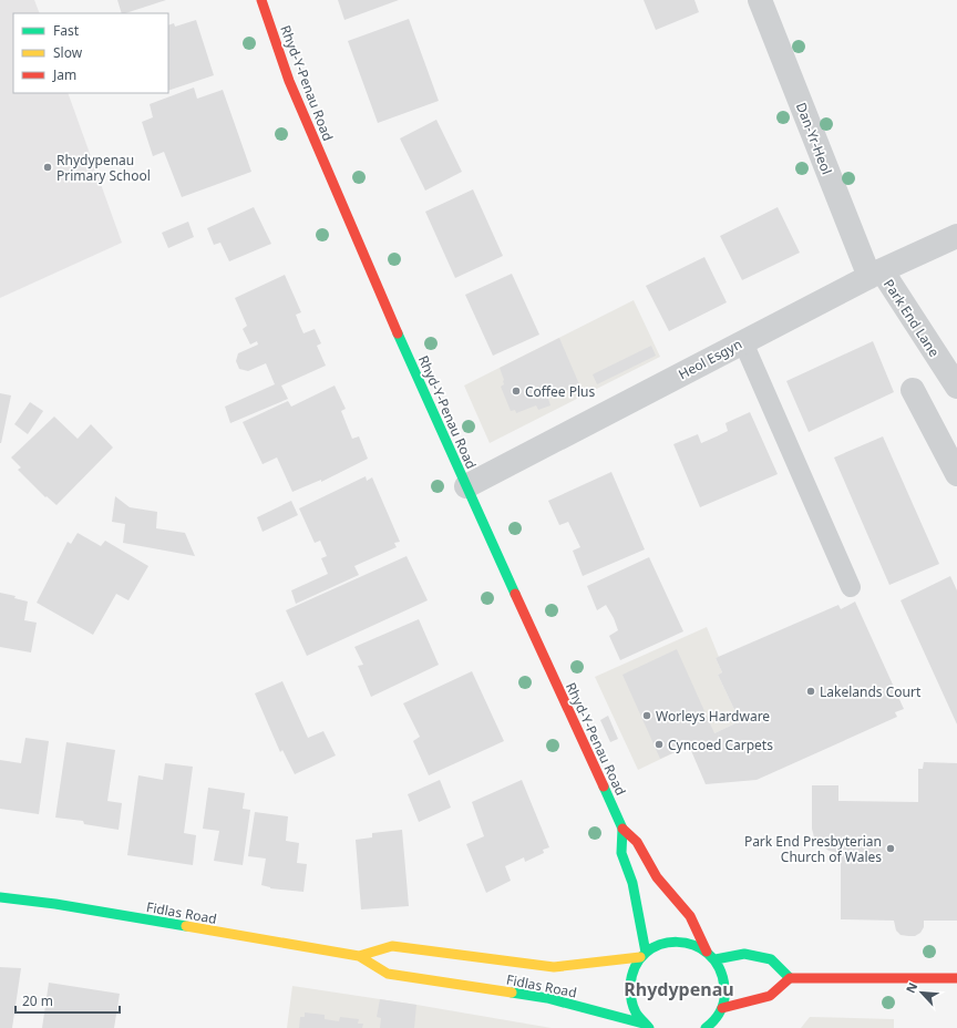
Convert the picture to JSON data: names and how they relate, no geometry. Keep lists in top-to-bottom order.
{
  "streets": {
    "street": [
      "Rhyd-Y-Penau Road",
      "Dan-Yr-Heol",
      "Park End Lane",
      "Heol Esgyn",
      "Fidlas Road"
    ]
  },
  "crossings": [
    ["Rhyd-Y-Penau Road", "Heol Esgyn"],
    ["Rhyd-Y-Penau Road", "Fidlas Road"],
    ["Dan-Yr-Heol", "Park End Lane"],
    ["Dan-Yr-Heol", "Heol Esgyn"],
    ["Park End Lane", "Heol Esgyn"]
  ],
  "districts": ["Rhydypenau"],
  "places": [
    "Rhydypenau Primary School",
    "Coffee Plus",
    "Lakelands Court",
    "Worleys Hardware",
    "Cyncoed Carpets",
    "Park End Presbyterian Church of Wales"
  ],
  "legend": ["Fast", "Slow", "Jam"],
  "scale_bar": "20 m",
  "north": "top left"
}
